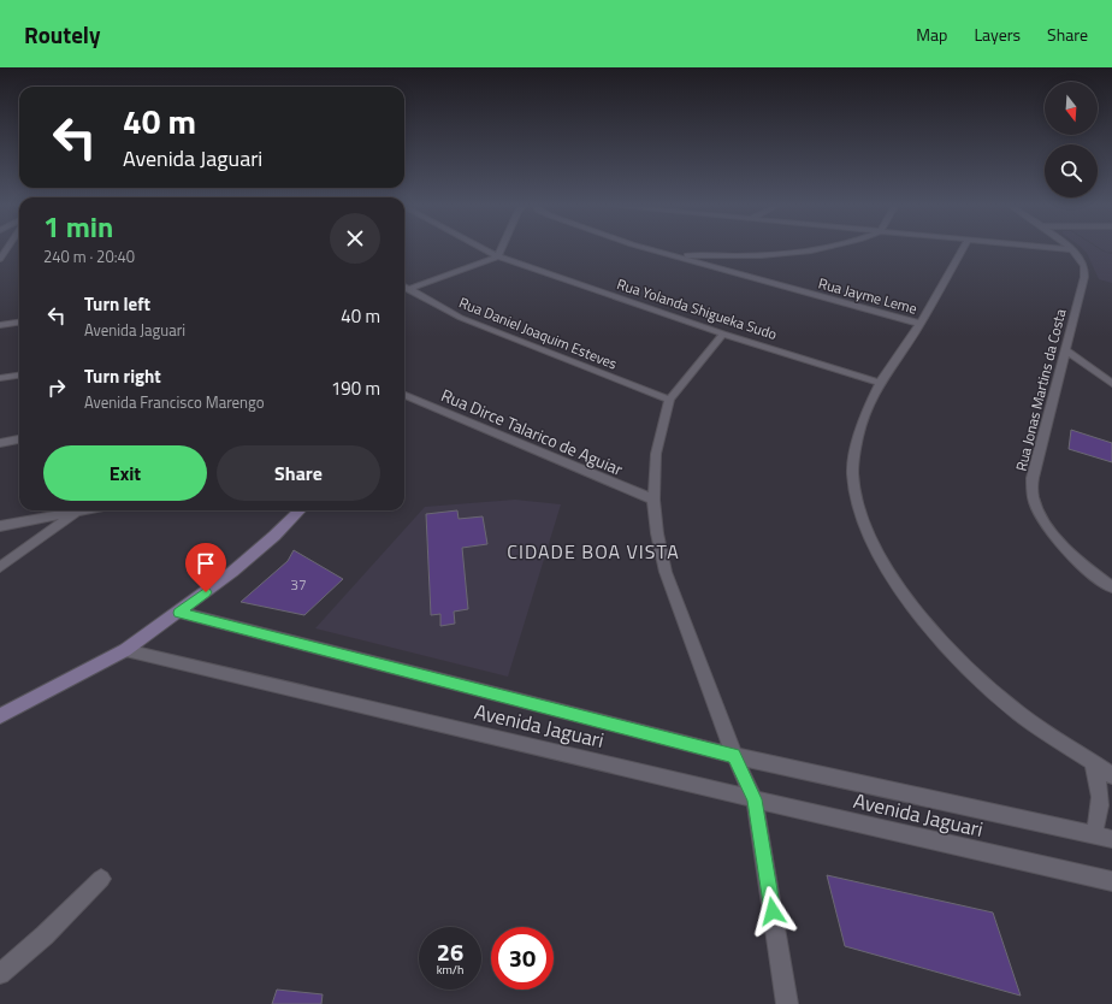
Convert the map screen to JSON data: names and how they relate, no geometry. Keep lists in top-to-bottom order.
{
  "streets": {
    "street": [
      "Rua Jayme Leme",
      "Rua Yolanda Shigueka Sudo",
      "Rua Daniel Joaquim Esteves",
      "Rua Jonas Martins da Costa",
      "Rua Dirce Talarico de Aguiar",
      "Avenida Jaguari"
    ]
  },
  "districts": ["CIDADE BOA VISTA"],
  "house_numbers": ["37"],
  "north": "bottom",
  "page": {
    "header": "Routely",
    "nav": ["Map", "Layers", "Share"],
    "turn": ["40 m", "Avenida Jaguari"],
    "heading": ["1 min", "240 m · 20:40"],
    "list": [
      {
        "name": "Turn left",
        "note": "Avenida Jaguari",
        "value": "40 m"
      },
      {
        "name": "Turn right",
        "note": "Avenida Francisco Marengo",
        "value": "190 m"
      }
    ],
    "buttons": ["Exit", "Share"],
    "speed": "26 km/h",
    "limit": "30"
  }
}
